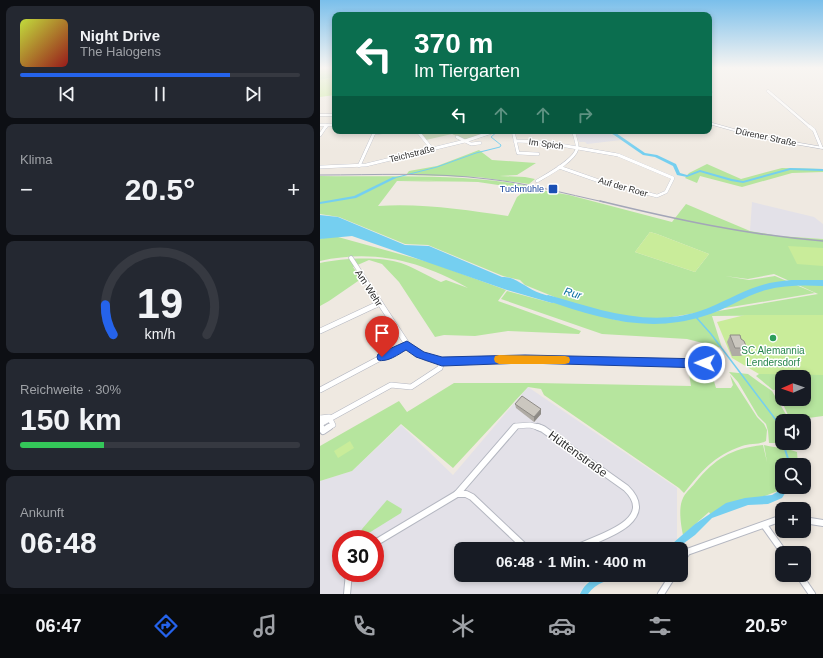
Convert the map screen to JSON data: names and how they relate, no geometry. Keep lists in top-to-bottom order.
{
  "streets": {
    "main road": ["Dürener Straße"],
    "street": [
      "Im Spich",
      "Teichstraße",
      "Auf der Roer",
      "Am Wehr",
      "Hüttenstraße"
    ]
  },
  "crossings": [
    ["Im Spich", "Auf der Roer"]
  ],
  "water": ["Rur"],
  "places": {
    "transit": ["Tuchmühle"],
    "other": ["SC Alemannia Lendersdorf"]
  },
  "north": "left",
  "page": {
    "turn": ["370 m", "Im Tiergarten"],
    "song": ["Night Drive", "The Halogens"],
    "tile": [
      "Klima",
      ["Reichweite · 30%", "150 km"],
      ["Ankunft", "06:48"]
    ],
    "heat": ["−", "20.5°", "+"],
    "map_buttons": ["+", "−"],
    "limit": "30",
    "trip": "06:48 · 1 Min. · 400 m",
    "tabs": ["06:47", "20.5°"],
    "gauge": ["19", "km/h"]
  }
}
